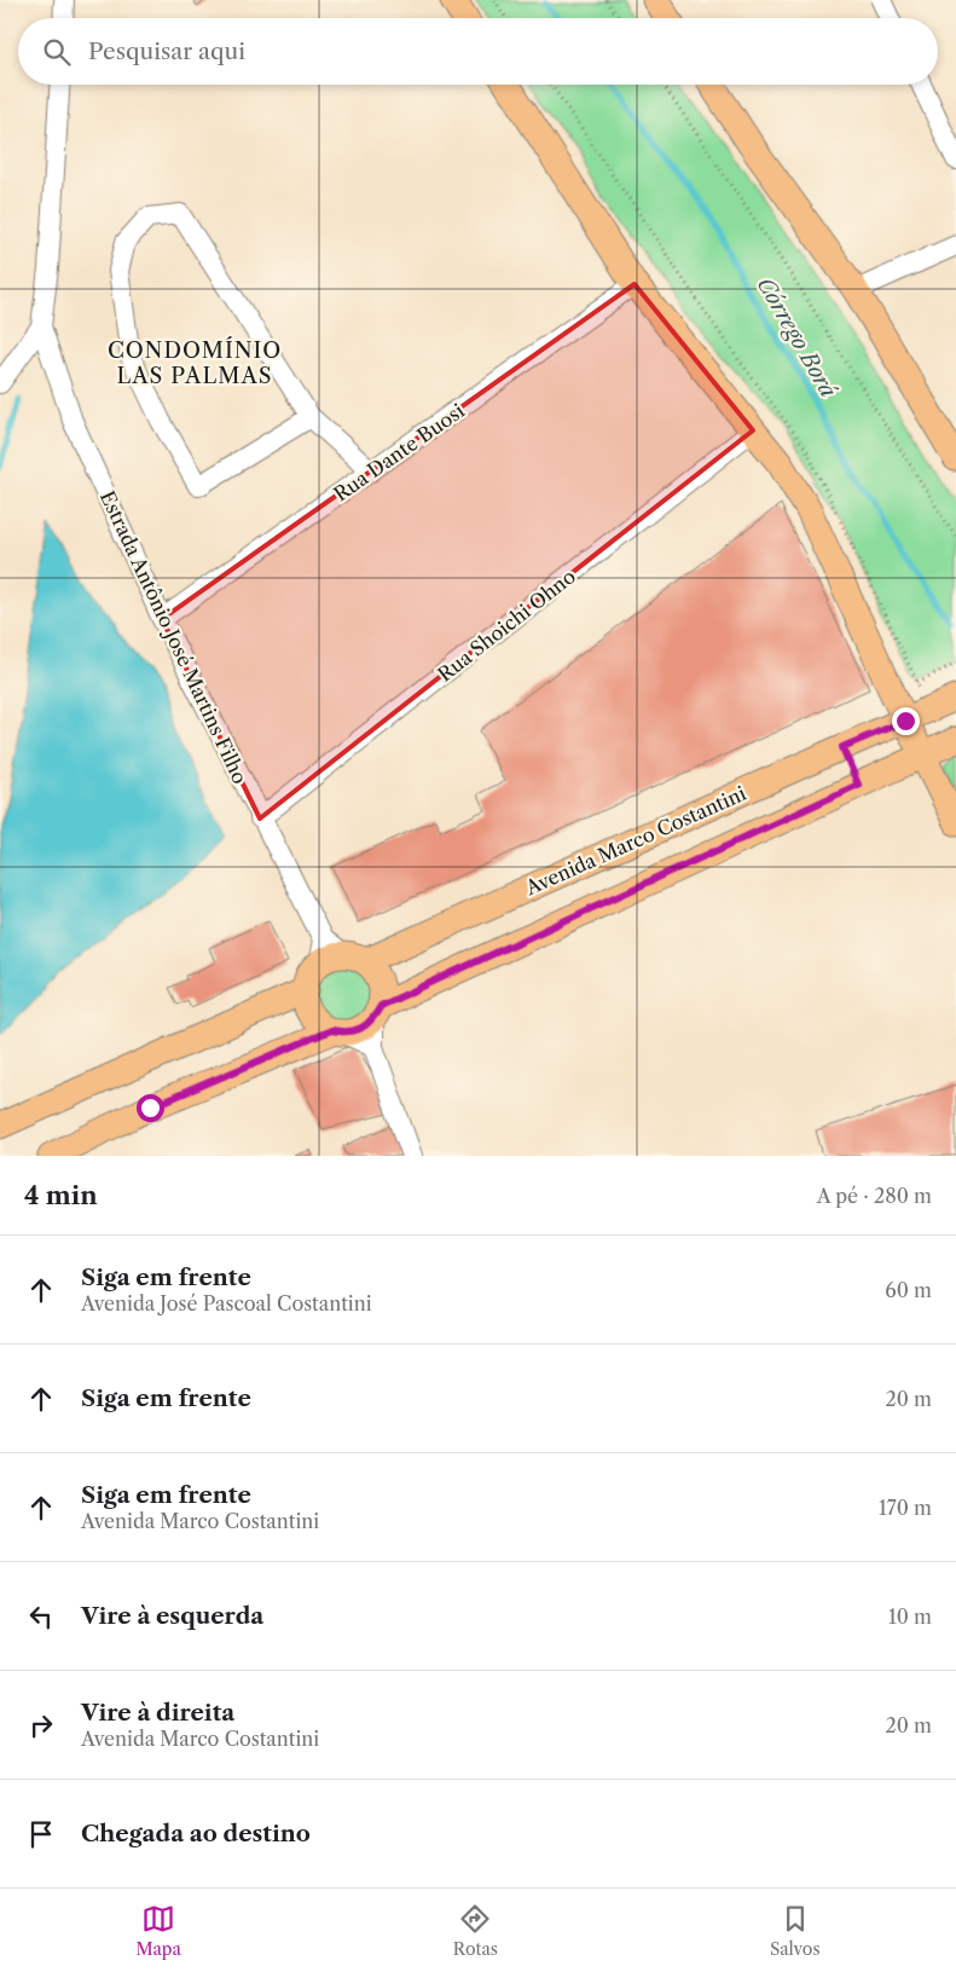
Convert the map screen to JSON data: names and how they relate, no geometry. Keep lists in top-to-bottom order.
{
  "streets": {
    "main road": ["Avenida Marco Costantini"],
    "street": ["Rua Dante Buosi", "Rua Shoichi Ohno", "Estrada Antônio José Martins Filho"]
  },
  "crossings": [
    ["Rua Dante Buosi", "Estrada Antônio José Martins Filho"],
    ["Rua Shoichi Ohno", "Estrada Antônio José Martins Filho"],
    ["Estrada Antônio José Martins Filho", "Avenida Marco Costantini"]
  ],
  "districts": ["CONDOMÍNIO LAS PALMAS"],
  "water": ["Córrego Borá"],
  "page": {
    "search": "Pesquisar aqui",
    "heading": ["4 min", "A pé · 280 m"],
    "list": [
      ["Siga em frente", "Avenida José Pascoal Costantini", "60 m"],
      ["Siga em frente", "20 m"],
      ["Siga em frente", "Avenida Marco Costantini", "170 m"],
      ["Vire à esquerda", "10 m"],
      ["Vire à direita", "Avenida Marco Costantini", "20 m"],
      "Chegada ao destino"
    ],
    "nav": ["Mapa", "Rotas", "Salvos"]
  }
}
